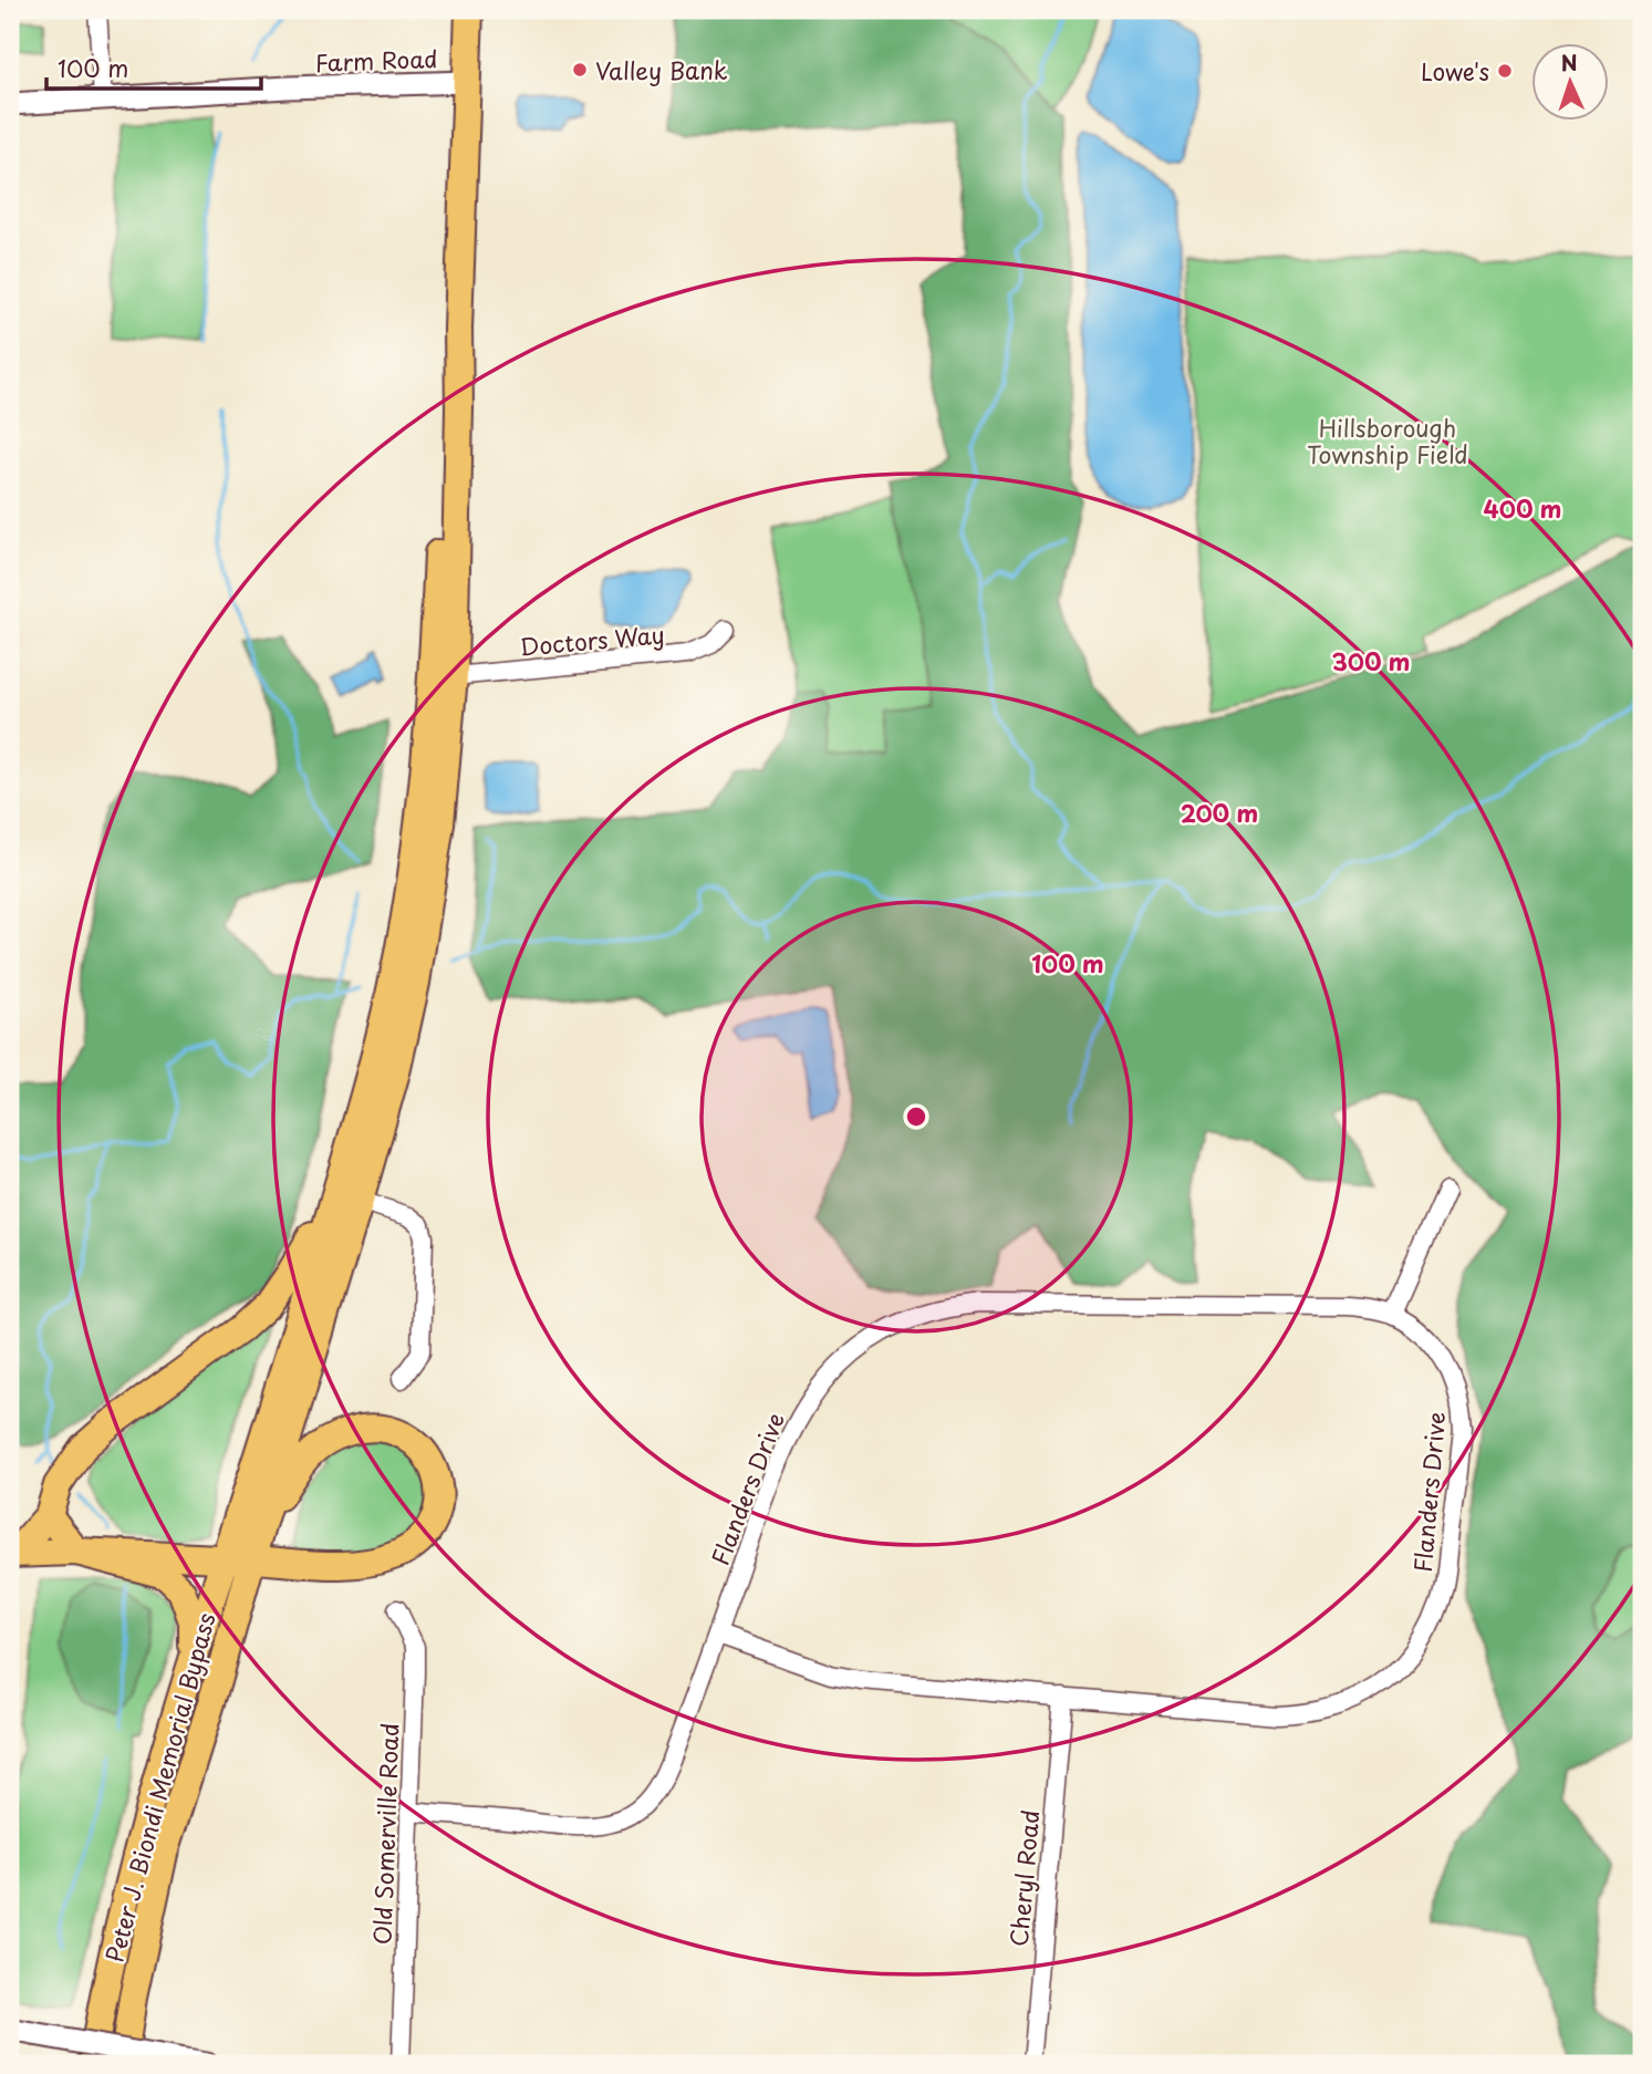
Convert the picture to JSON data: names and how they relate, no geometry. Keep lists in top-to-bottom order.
{
  "streets": {
    "main road": ["Peter J. Biondi Memorial Bypass"],
    "street": [
      "Farm Road",
      "Doctors Way",
      "Flanders Drive",
      "Old Somerville Road",
      "Cheryl Road"
    ]
  },
  "crossings": [
    ["Flanders Drive", "Old Somerville Road"],
    ["Flanders Drive", "Cheryl Road"]
  ],
  "parks": ["Hillsborough Township Field"],
  "places": ["Valley Bank", "Lowe's"],
  "scale_bar": "100 m",
  "north": "top",
  "rings": [
    "400 m",
    "300 m",
    "200 m",
    "100 m"
  ]
}
